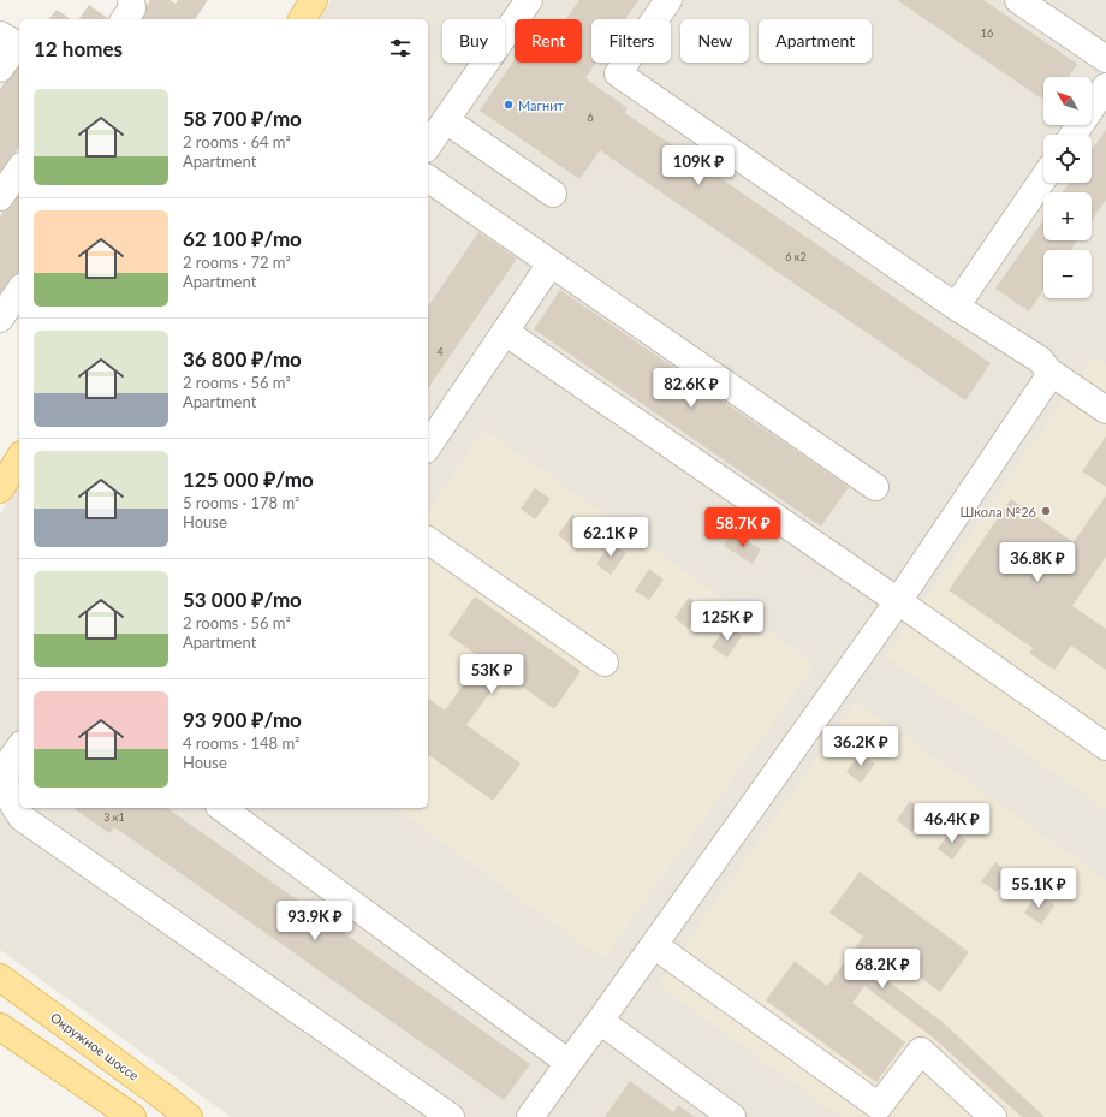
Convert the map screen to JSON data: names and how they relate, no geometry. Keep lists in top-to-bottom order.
{
  "streets": {
    "main road": ["Окружное шоссе"]
  },
  "places": ["Магнит", "Школа №26"],
  "house_numbers": [
    "16",
    "6",
    "6 к2",
    "4",
    "3 к1"
  ],
  "north": "top left",
  "page": {
    "chip": [
      "Buy",
      "Rent",
      "Filters",
      "New",
      "Apartment"
    ],
    "heading": "12 homes",
    "map_buttons": ["+", "−"],
    "list": [
      {
        "name": "58 700 ₽/mo",
        "note": "2 rooms · 64 m² · Apartment"
      },
      {
        "name": "62 100 ₽/mo",
        "note": "2 rooms · 72 m² · Apartment"
      },
      {
        "name": "36 800 ₽/mo",
        "note": "2 rooms · 56 m² · Apartment"
      },
      {
        "name": "125 000 ₽/mo",
        "note": "5 rooms · 178 m² · House"
      },
      {
        "name": "53 000 ₽/mo",
        "note": "2 rooms · 56 m² · Apartment"
      },
      {
        "name": "93 900 ₽/mo",
        "note": "4 rooms · 148 m² · House"
      }
    ],
    "price": [
      "109K ₽",
      "82.6K ₽",
      "58.7K ₽",
      "62.1K ₽",
      "36.8K ₽",
      "125K ₽",
      "53K ₽",
      "36.2K ₽",
      "46.4K ₽",
      "55.1K ₽",
      "93.9K ₽",
      "68.2K ₽"
    ]
  }
}
